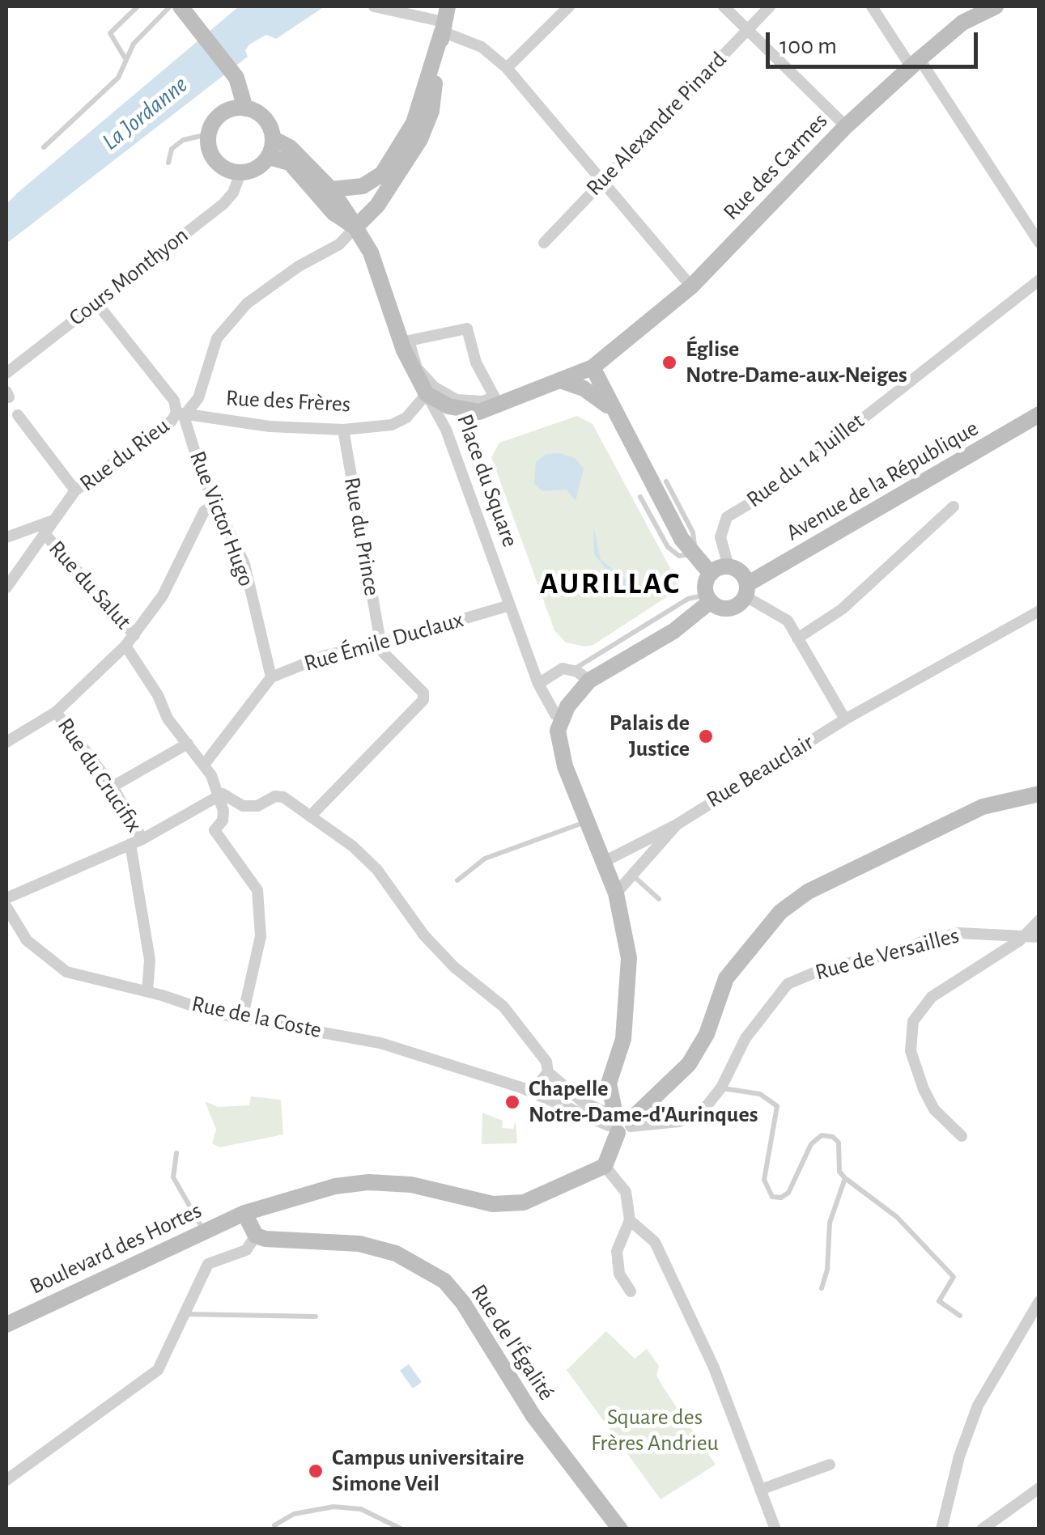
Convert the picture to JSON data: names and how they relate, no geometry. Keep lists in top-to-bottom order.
{
  "streets": {
    "street": [
      "Rue Alexandre Pinard",
      "Rue des Carmes",
      "Cours Monthyon",
      "Rue des Frères",
      "Rue du Rieu",
      "Rue du 14 Juillet",
      "Place du Square",
      "Avenue de la République",
      "Rue Victor Hugo",
      "Rue du Prince",
      "Rue du Salut",
      "Rue Émile Duclaux",
      "Rue Beauclair",
      "Rue du Crucifix",
      "Rue de Versailles",
      "Rue de la Coste",
      "Boulevard des Hortes",
      "Rue de l'Égalité"
    ]
  },
  "crossings": [
    ["Cours Monthyon", "Rue Victor Hugo"],
    ["Rue des Frères", "Rue du Rieu"],
    ["Rue des Frères", "Place du Square"],
    ["Rue des Frères", "Rue Victor Hugo"],
    ["Rue des Frères", "Rue du Prince"],
    ["Rue du Rieu", "Rue Victor Hugo"],
    ["Rue du Rieu", "Rue du Salut"],
    ["Rue du 14 Juillet", "Avenue de la République"],
    ["Place du Square", "Rue Émile Duclaux"],
    ["Rue Victor Hugo", "Rue Émile Duclaux"],
    ["Rue du Prince", "Rue Émile Duclaux"],
    ["Rue de Versailles", "Rue de la Coste"]
  ],
  "districts": ["AURILLAC"],
  "water": ["La Jordanne"],
  "parks": ["Square des Frères Andrieu"],
  "places": [
    "Église Notre-Dame-aux-Neiges",
    "Palais de Justice",
    "Chapelle Notre-Dame-d'Aurinques",
    "Campus universitaire Simone Veil"
  ],
  "scale_bar": "100 m"
}
